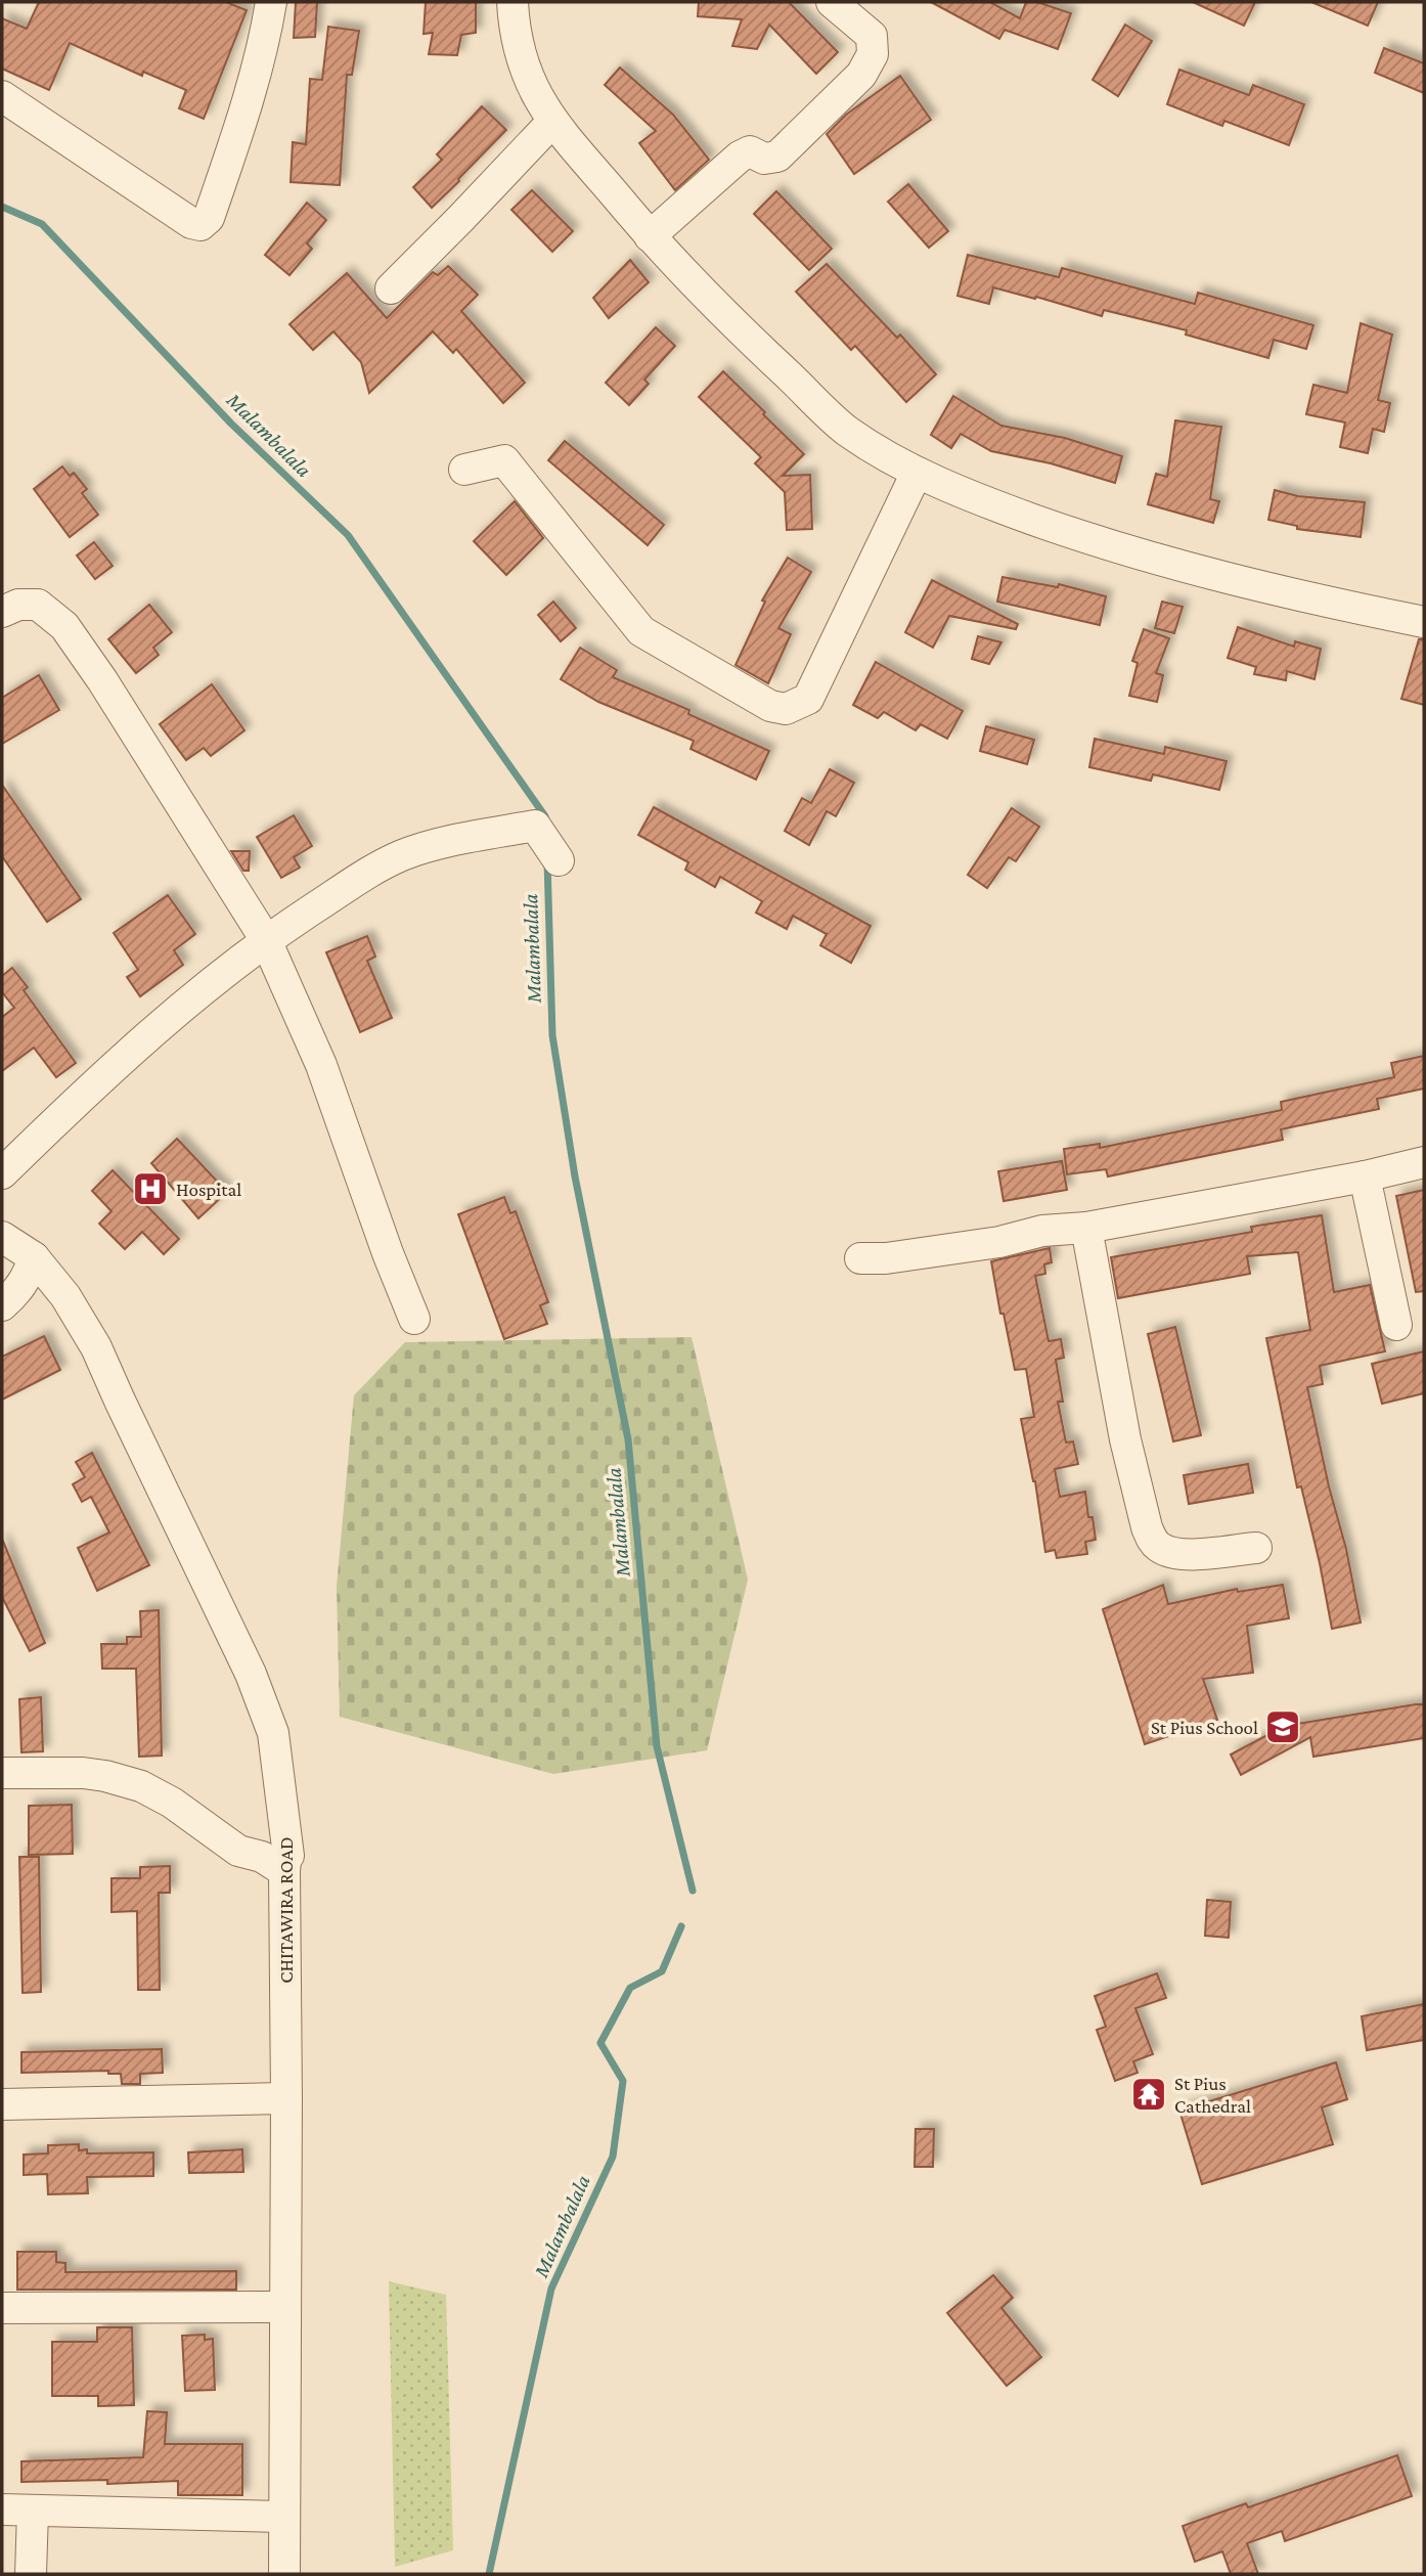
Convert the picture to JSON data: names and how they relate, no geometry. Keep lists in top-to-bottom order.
{
  "streets": {
    "street": ["CHITAWIRA ROAD"]
  },
  "water": ["Malambalala"],
  "places": {
    "hospital": ["Hospital"],
    "school or university": ["St Pius School"],
    "temple": ["St Pius Cathedral"]
  }
}
